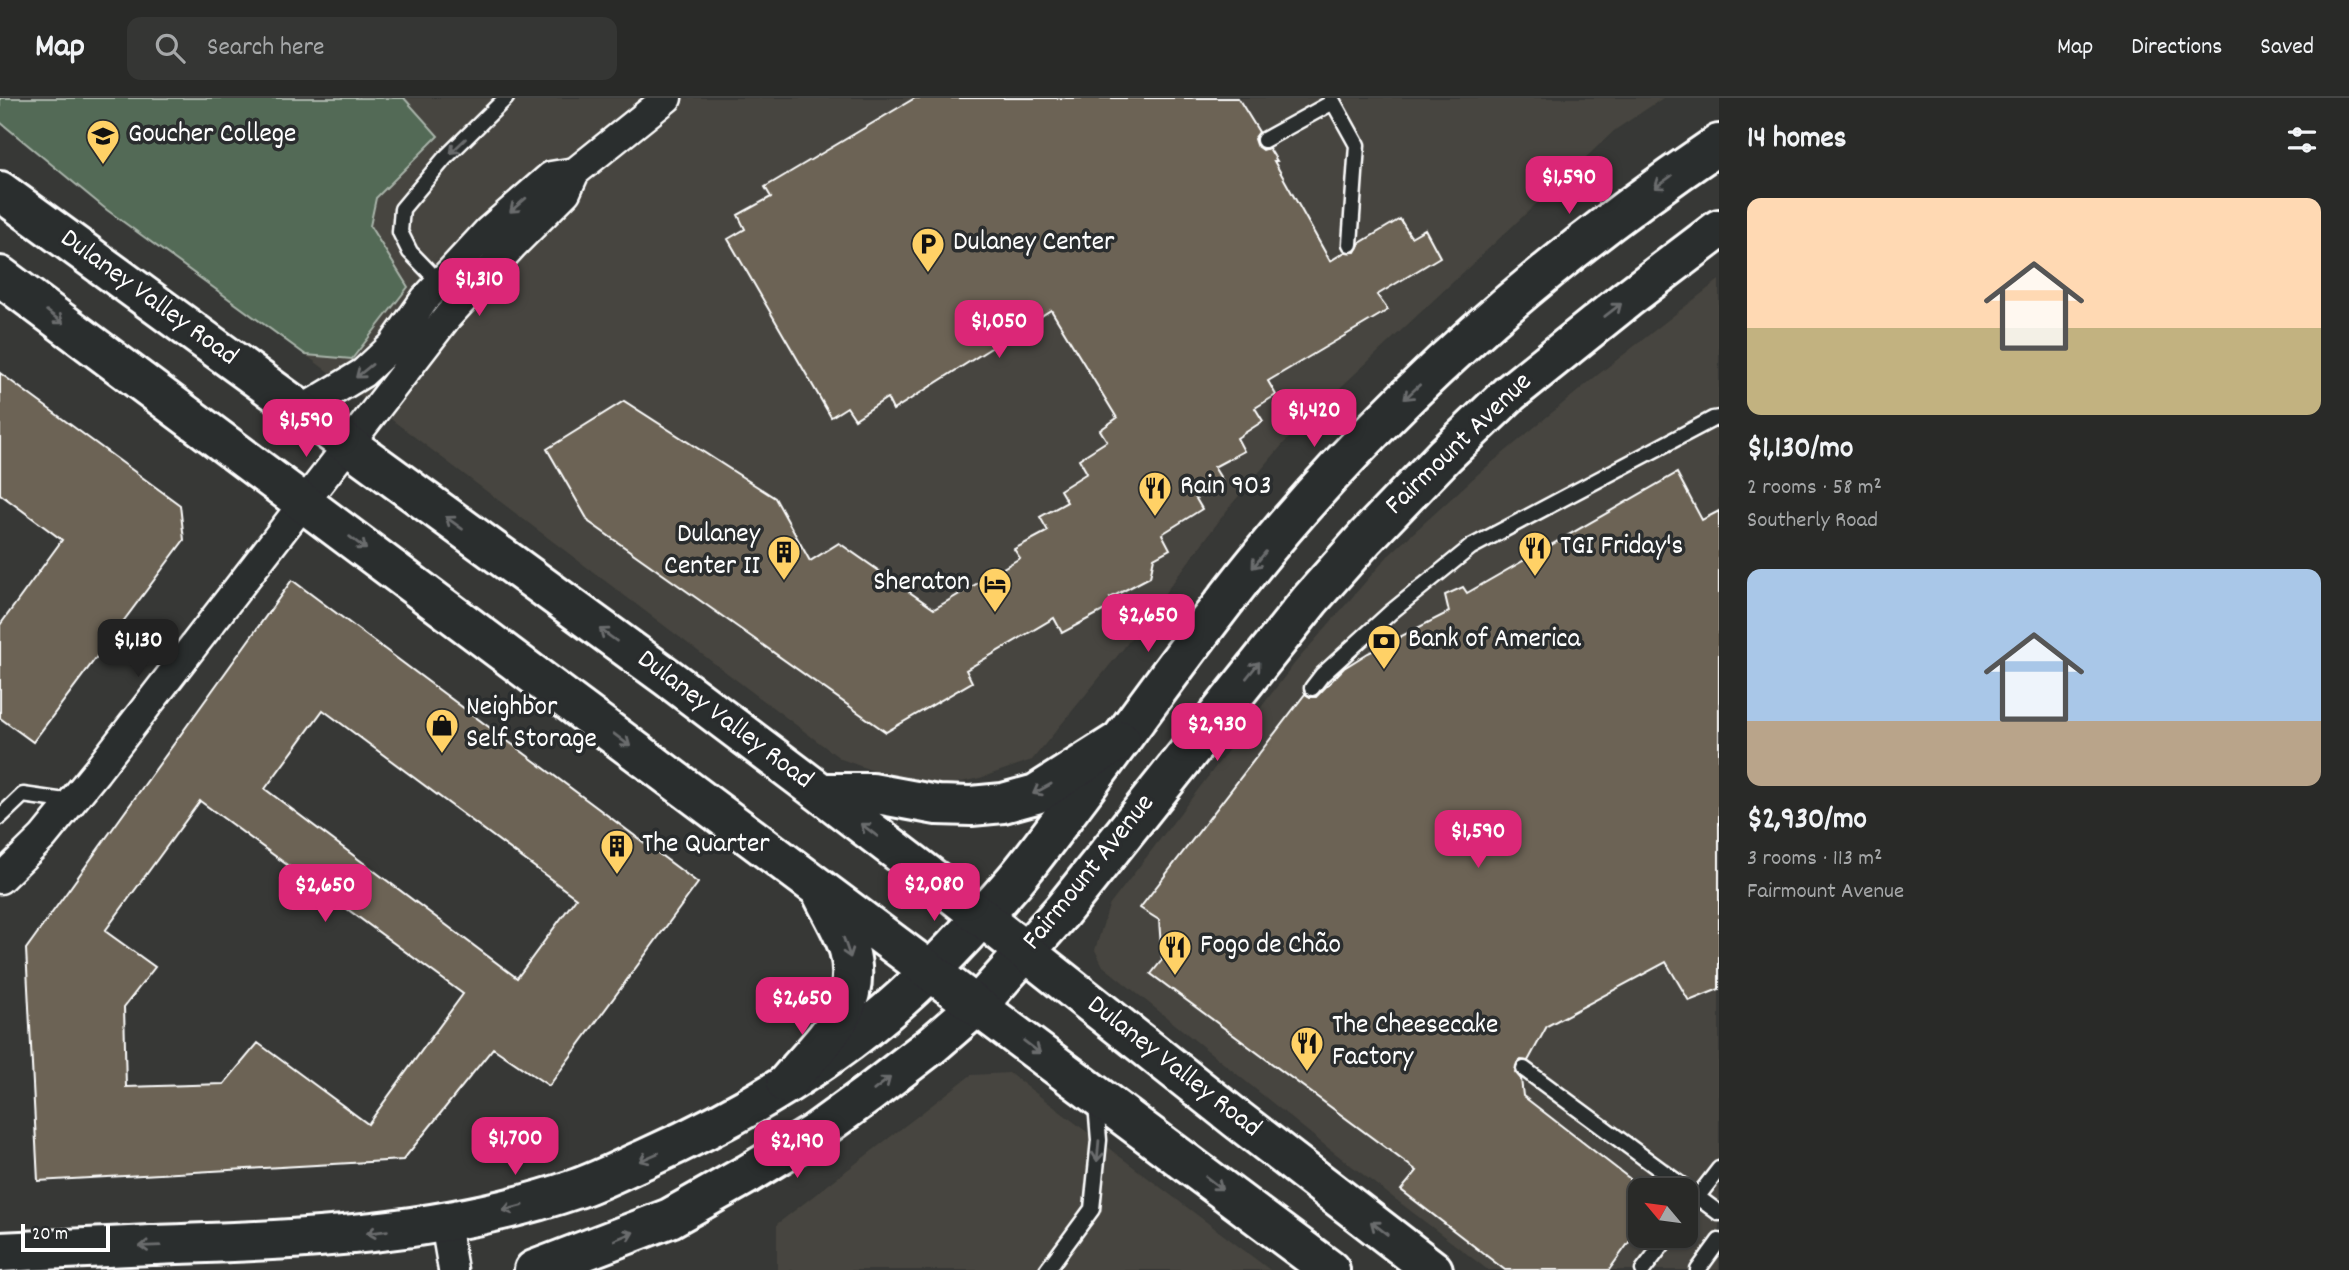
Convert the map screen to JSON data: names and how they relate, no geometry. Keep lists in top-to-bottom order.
{
  "streets": {
    "main road": ["Dulaney Valley Road", "Fairmount Avenue"]
  },
  "crossings": [
    ["Dulaney Valley Road", "Fairmount Avenue"]
  ],
  "places": {
    "school or university": ["Goucher College"],
    "parking": ["Dulaney Center"],
    "restaurant": [
      "Rain 903",
      "TGI Friday's",
      "Fogo de Chão",
      "The Cheesecake Factory"
    ],
    "building": ["Dulaney Center II", "The Quarter"],
    "hotel": ["Sheraton"],
    "bank": ["Bank of America"],
    "shop": ["Neighbor Self Storage"]
  },
  "scale_bar": "20 m",
  "north": "top left",
  "page": {
    "header": "Map",
    "search": "Search here",
    "nav": ["Map", "Directions", "Saved"],
    "heading": "14 homes",
    "price": [
      "$1,590",
      "$1,310",
      "$1,050",
      "$1,420",
      "$1,590",
      "$2,650",
      "$1,130",
      "$2,930",
      "$1,590",
      "$2,080",
      "$2,650",
      "$2,650",
      "$1,700",
      "$2,190"
    ],
    "list": [
      {
        "name": "$1,130/mo",
        "note": "2 rooms · 58 m² · Southerly Road"
      },
      {
        "name": "$2,930/mo",
        "note": "3 rooms · 113 m² · Fairmount Avenue"
      }
    ],
    "scale": "20 m"
  }
}
